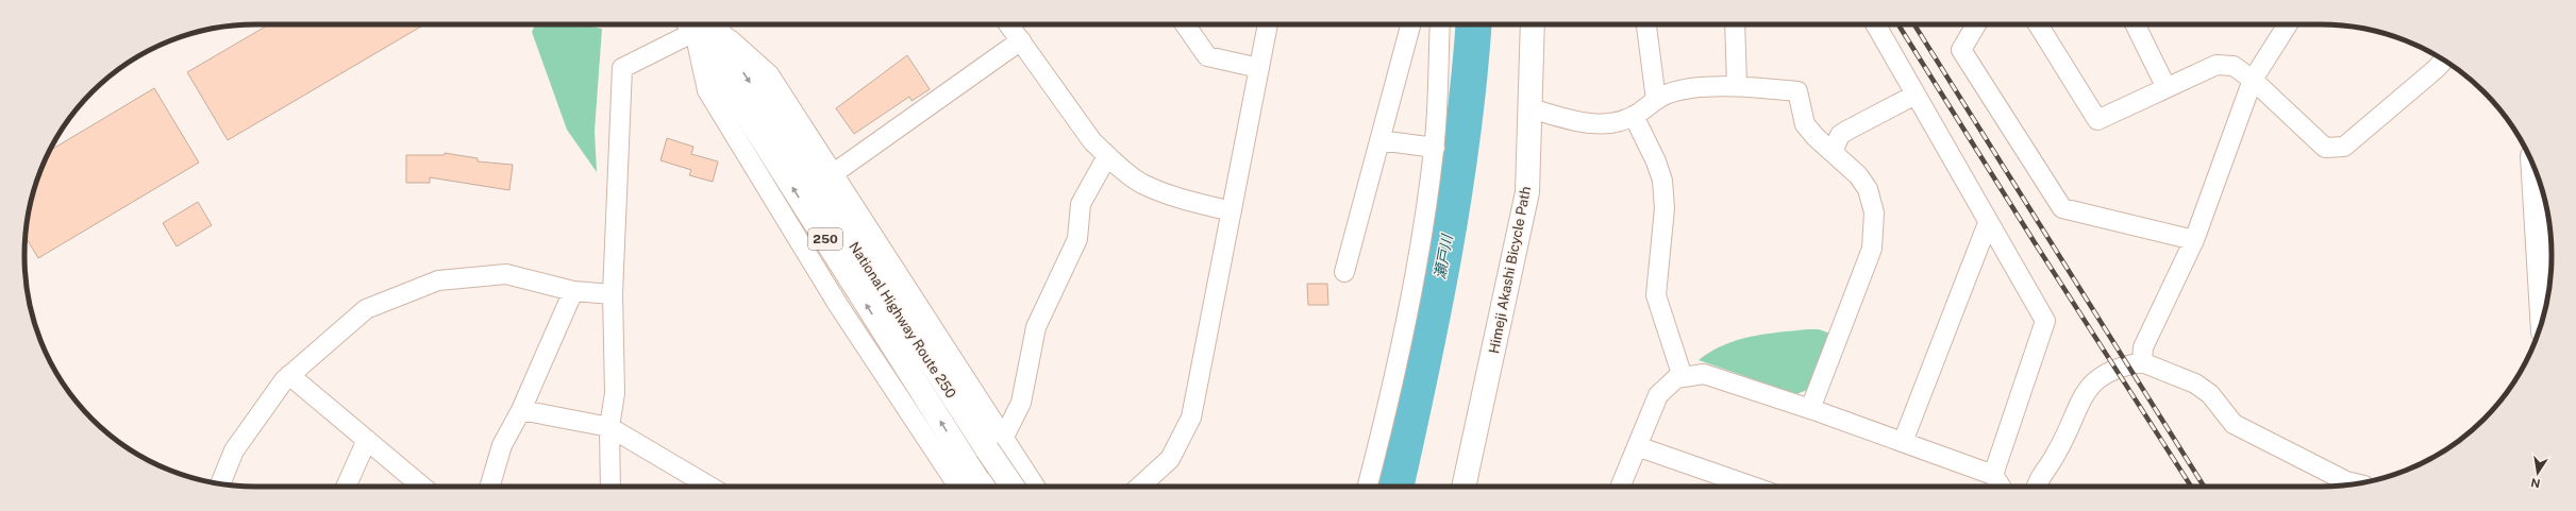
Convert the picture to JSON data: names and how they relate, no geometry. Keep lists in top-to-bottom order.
{
  "streets": {
    "main road": ["250", "Himeji Akashi Bicycle Path", "National Highway Route 250"]
  },
  "water": ["瀬戸川"],
  "north": "bottom"
}
